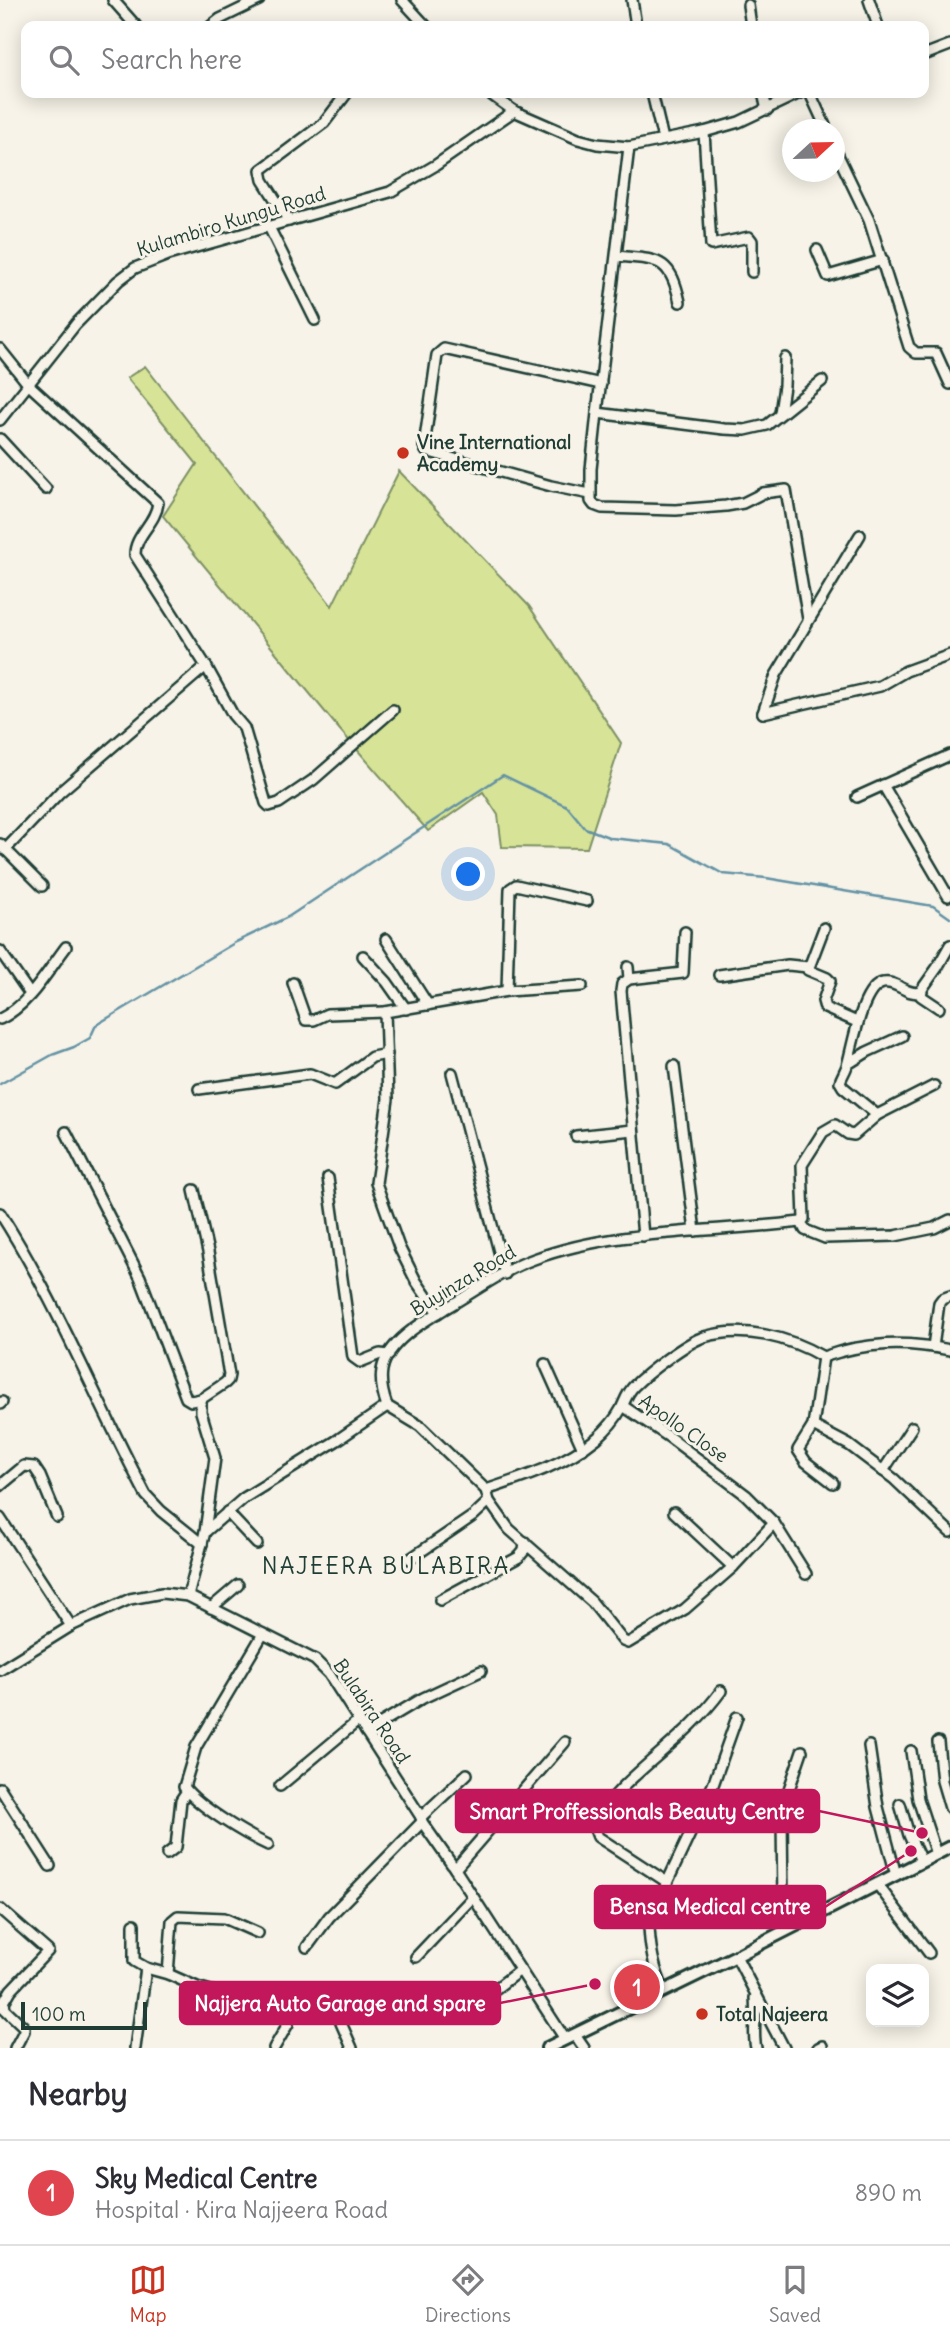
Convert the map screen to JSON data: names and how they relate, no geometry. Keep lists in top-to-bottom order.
{
  "streets": {
    "street": [
      "Kulambiro Kungu Road",
      "Buyinza Road",
      "Apollo Close",
      "Bulabira Road"
    ]
  },
  "districts": ["NAJEERA BULABIRA"],
  "places": [
    "Vine International Academy",
    "Smart Proffessionals Beauty Centre",
    "Bensa Medical centre",
    "Najjera Auto Garage and spare",
    "Total Najeera"
  ],
  "scale_bar": "100 m",
  "north": "right",
  "page": {
    "search": "Search here",
    "pins": "1",
    "scale": "100 m",
    "heading": "Nearby",
    "list": [
      {
        "mark": "1",
        "name": "Sky Medical Centre",
        "note": "Hospital · Kira Najjeera Road",
        "value": "890 m"
      }
    ],
    "nav": ["Map", "Directions", "Saved"]
  }
}
